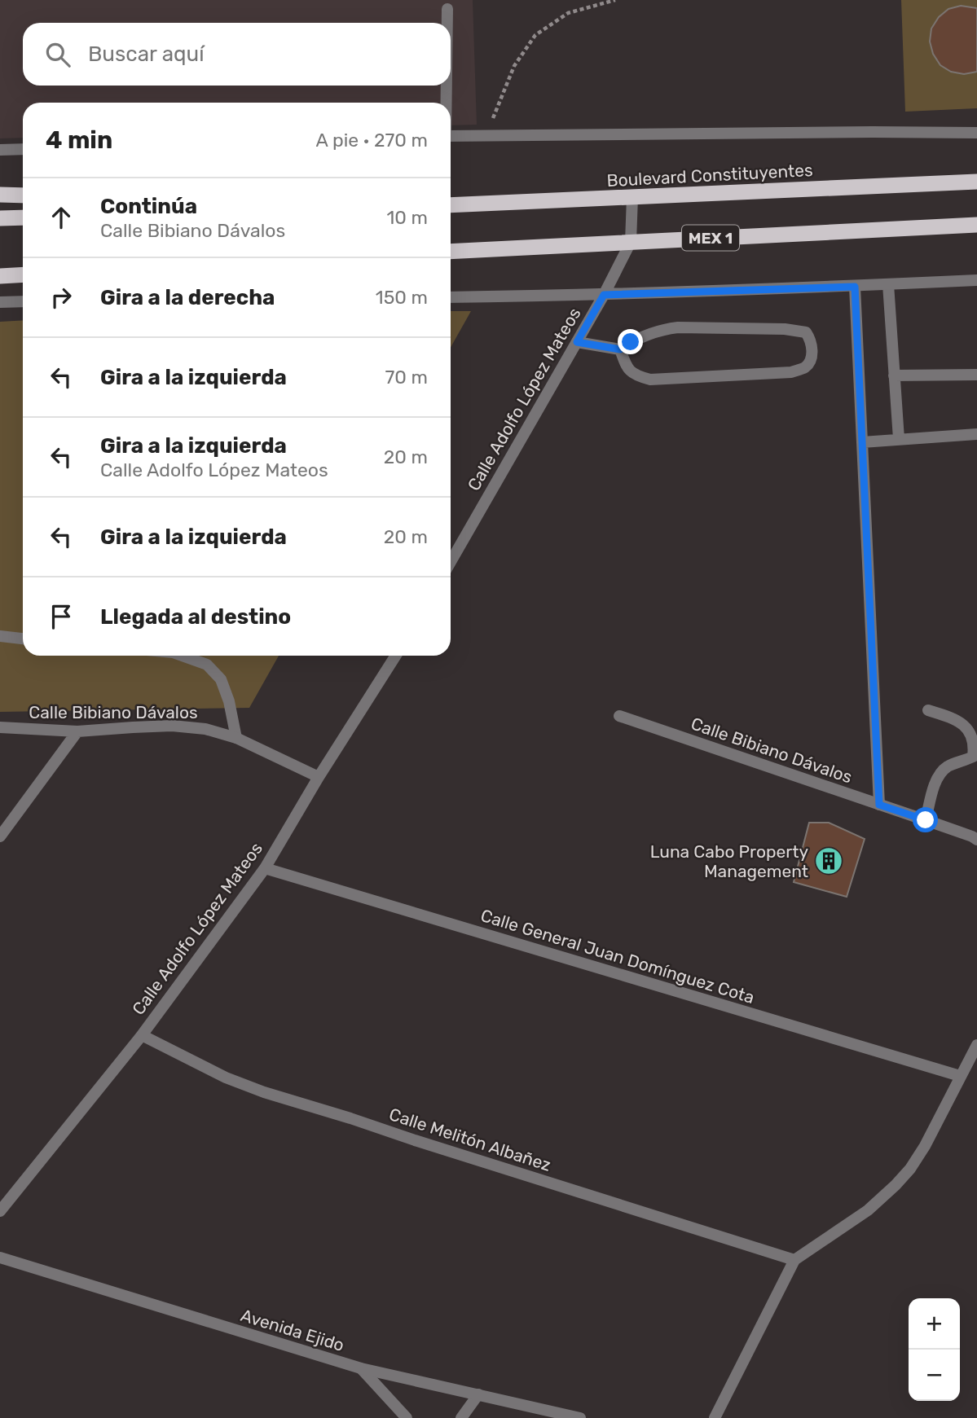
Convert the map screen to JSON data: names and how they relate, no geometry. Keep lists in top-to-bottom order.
{
  "streets": {
    "highway": ["Boulevard Constituyentes", "MEX 1"],
    "street": [
      "Calle Adolfo López Mateos",
      "Calle Bibiano Dávalos",
      "Calle General Juan Domínguez Cota",
      "Calle Melitón Albañez",
      "Avenida Ejido"
    ]
  },
  "crossings": [
    ["MEX 1", "Calle Adolfo López Mateos"],
    ["Calle Adolfo López Mateos", "Calle Bibiano Dávalos"],
    ["Calle Adolfo López Mateos", "Calle General Juan Domínguez Cota"],
    ["Calle Adolfo López Mateos", "Calle Melitón Albañez"]
  ],
  "places": {
    "building": ["Luna Cabo Property Management"]
  },
  "page": {
    "search": "Buscar aquí",
    "heading": ["4 min", "A pie · 270 m"],
    "list": [
      ["Continúa", "Calle Bibiano Dávalos", "10 m"],
      ["Gira a la derecha", "150 m"],
      ["Gira a la izquierda", "70 m"],
      ["Gira a la izquierda", "Calle Adolfo López Mateos", "20 m"],
      ["Gira a la izquierda", "20 m"],
      "Llegada al destino"
    ],
    "map_buttons": ["+", "−"]
  }
}
